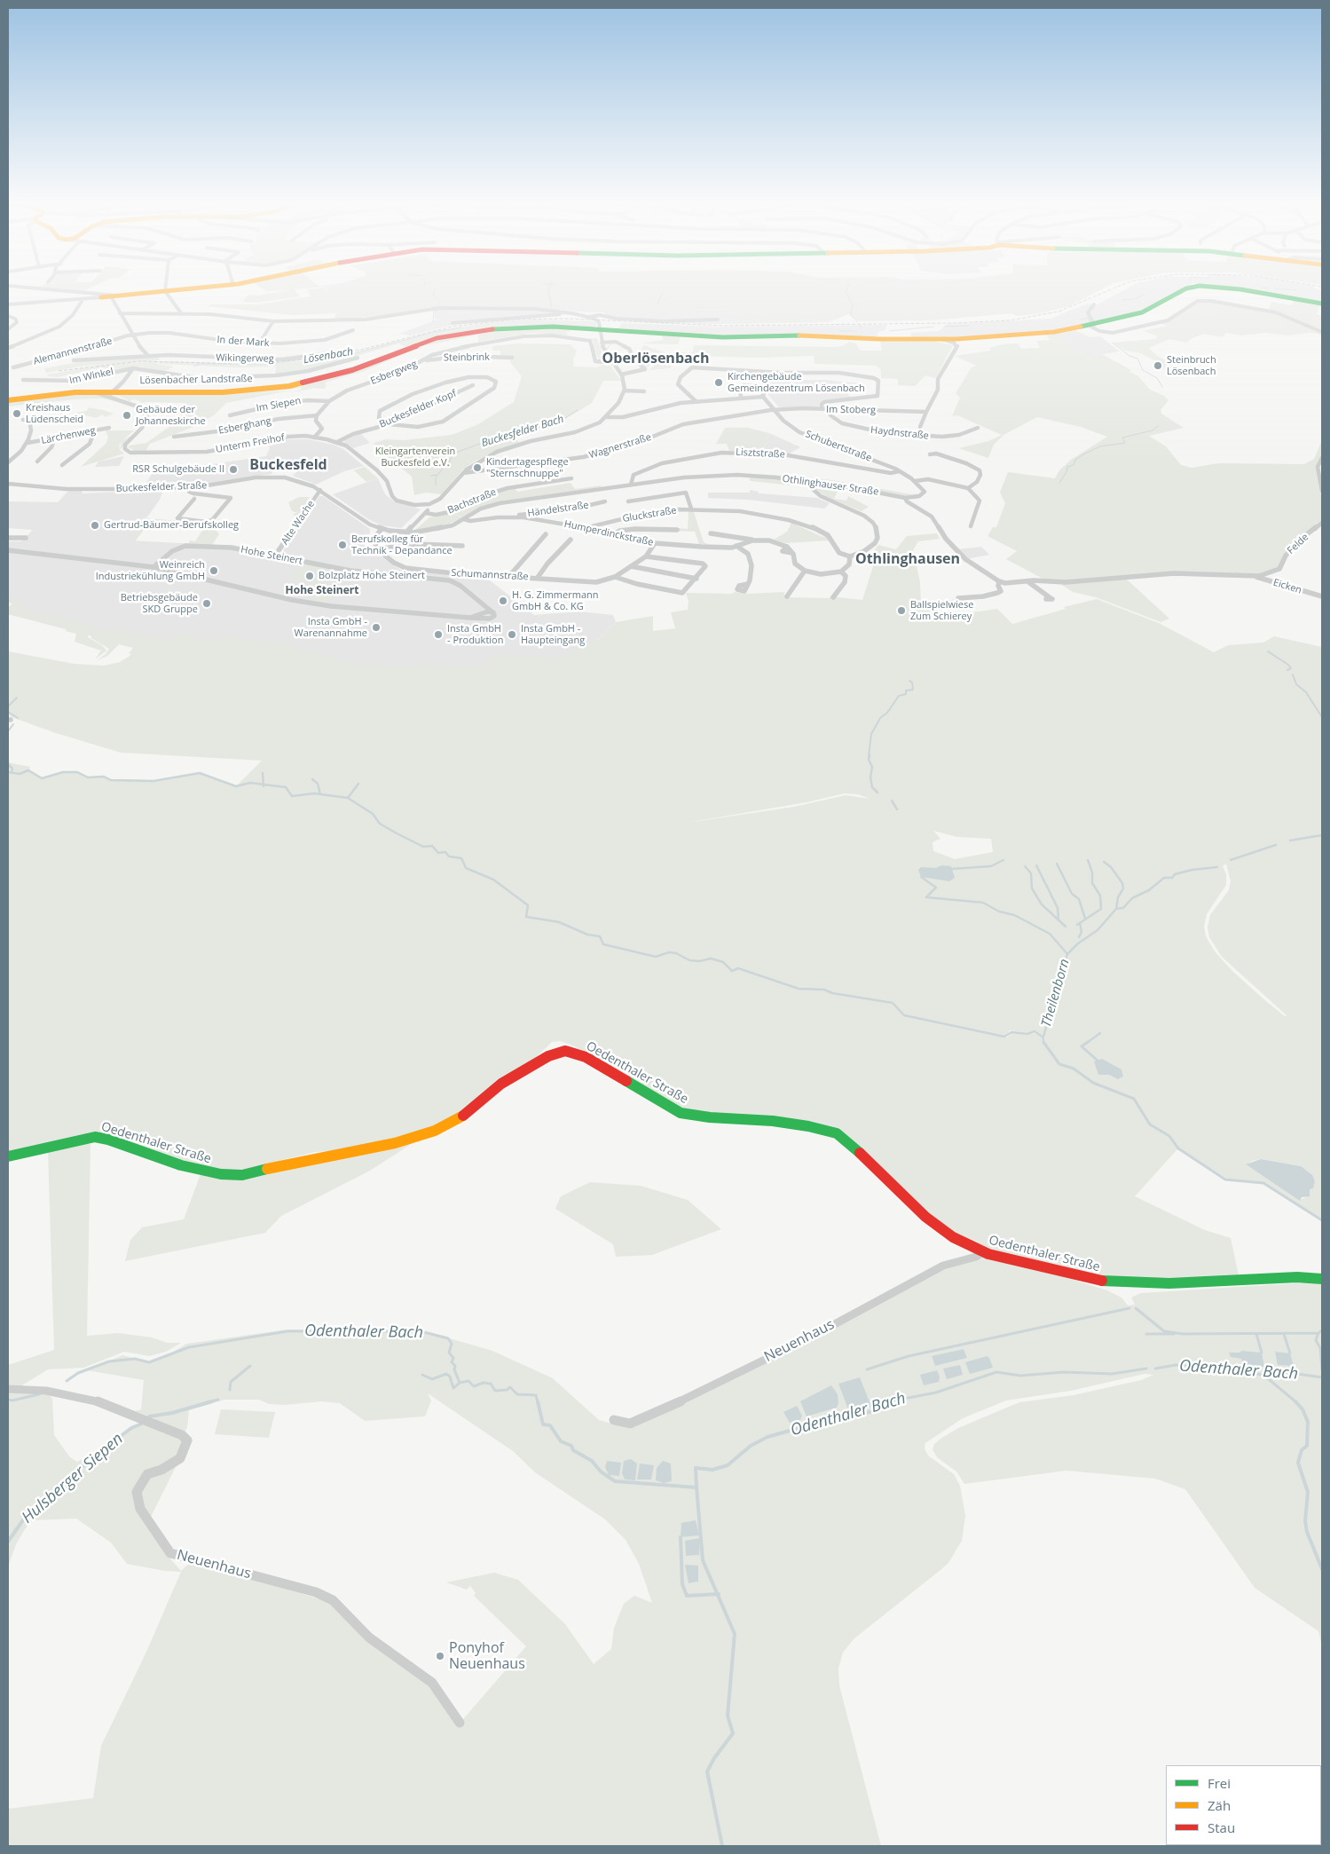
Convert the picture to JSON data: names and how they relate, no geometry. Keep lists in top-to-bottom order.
{
  "streets": {
    "main road": ["Lösenbacher Landstraße", "Oedenthaler Straße"],
    "street": [
      "In der Mark",
      "Alemannenstraße",
      "Steinbrink",
      "Wikingerweg",
      "Esbergweg",
      "Im Winkel",
      "Im Siepen",
      "Buckesfelder Kopf",
      "Im Stoberg",
      "Esberghang",
      "Haydnstraße",
      "Lärchenweg",
      "Unterm Freihof",
      "Wagnerstraße",
      "Schubertstraße",
      "Lisztstraße",
      "Othlinghauser Straße",
      "Buckesfelder Straße",
      "Bachstraße",
      "Händelstraße",
      "Gluckstraße",
      "Alte Wache",
      "Humperdinckstraße",
      "Felde",
      "Hohe Steinert",
      "Schumannstraße",
      "Eicken",
      "Neuenhaus"
    ]
  },
  "crossings": [
    ["In der Mark", "Alemannenstraße"],
    ["Steinbrink", "Esbergweg"],
    ["Esbergweg", "Im Siepen"],
    ["Esbergweg", "Esberghang"],
    ["Im Winkel", "Lösenbacher Landstraße"],
    ["Im Winkel", "Unterm Freihof"],
    ["Lösenbacher Landstraße", "Unterm Freihof"],
    ["Buckesfelder Kopf", "Unterm Freihof"],
    ["Im Stoberg", "Haydnstraße"],
    ["Im Stoberg", "Wagnerstraße"],
    ["Im Stoberg", "Schubertstraße"],
    ["Wagnerstraße", "Schubertstraße"],
    ["Schubertstraße", "Lisztstraße"],
    ["Lisztstraße", "Othlinghauser Straße"],
    ["Othlinghauser Straße", "Buckesfelder Straße"],
    ["Othlinghauser Straße", "Humperdinckstraße"],
    ["Buckesfelder Straße", "Alte Wache"],
    ["Händelstraße", "Humperdinckstraße"],
    ["Gluckstraße", "Humperdinckstraße"],
    ["Alte Wache", "Hohe Steinert"],
    ["Humperdinckstraße", "Schumannstraße"],
    ["Felde", "Eicken"],
    ["Oedenthaler Straße", "Neuenhaus"]
  ],
  "districts": [
    "Oberlösenbach",
    "Buckesfeld",
    "Othlinghausen",
    "Hohe Steinert"
  ],
  "water": [
    "Lösenbach",
    "Buckesfelder Bach",
    "Theilenborn",
    "Odenthaler Bach",
    "Hulsberger Siepen"
  ],
  "parks": ["Kleingartenverein Buckesfeld e.V."],
  "places": [
    "Steinbruch Lösenbach",
    "Kirchengebäude Gemeindezentrum Lösenbach",
    "Kreishaus Lüdenscheid",
    "Gebäude der Johanneskirche",
    "Kindertagespflege \"Sternschnuppe\"",
    "RSR Schulgebäude II",
    "Gertrud-Bäumer-Berufskolleg",
    "Berufskolleg für Technik - Depandance",
    "Weinreich Industriekühlung GmbH",
    "Bolzplatz Hohe Steinert",
    "H. G. Zimmermann GmbH & Co. KG",
    "Betriebsgebäude SKD Gruppe",
    "Ballspielwiese Zum Schierey",
    "Insta GmbH - Warenannahme",
    "Insta GmbH - Produktion",
    "Insta GmbH - Haupteingang",
    "Ponyhof Neuenhaus"
  ],
  "legend": ["Frei", "Zäh", "Stau"]
}
